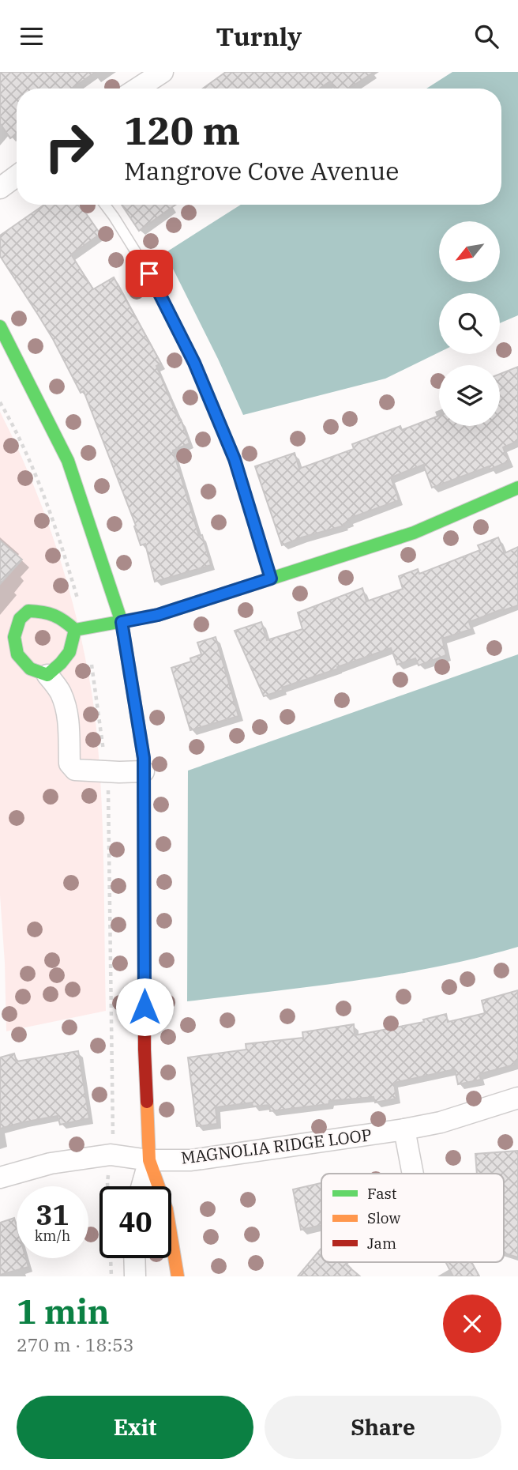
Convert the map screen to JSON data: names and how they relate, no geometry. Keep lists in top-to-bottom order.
{
  "streets": {
    "street": ["MAGNOLIA RIDGE LOOP"]
  },
  "legend": ["Fast", "Slow", "Jam"],
  "north": "bottom left",
  "page": {
    "header": "Turnly",
    "turn": ["120 m", "Mangrove Cove Avenue"],
    "speed": "31 km/h",
    "limit": "40",
    "heading": ["1 min", "270 m · 18:53"],
    "buttons": ["Exit", "Share"]
  }
}
